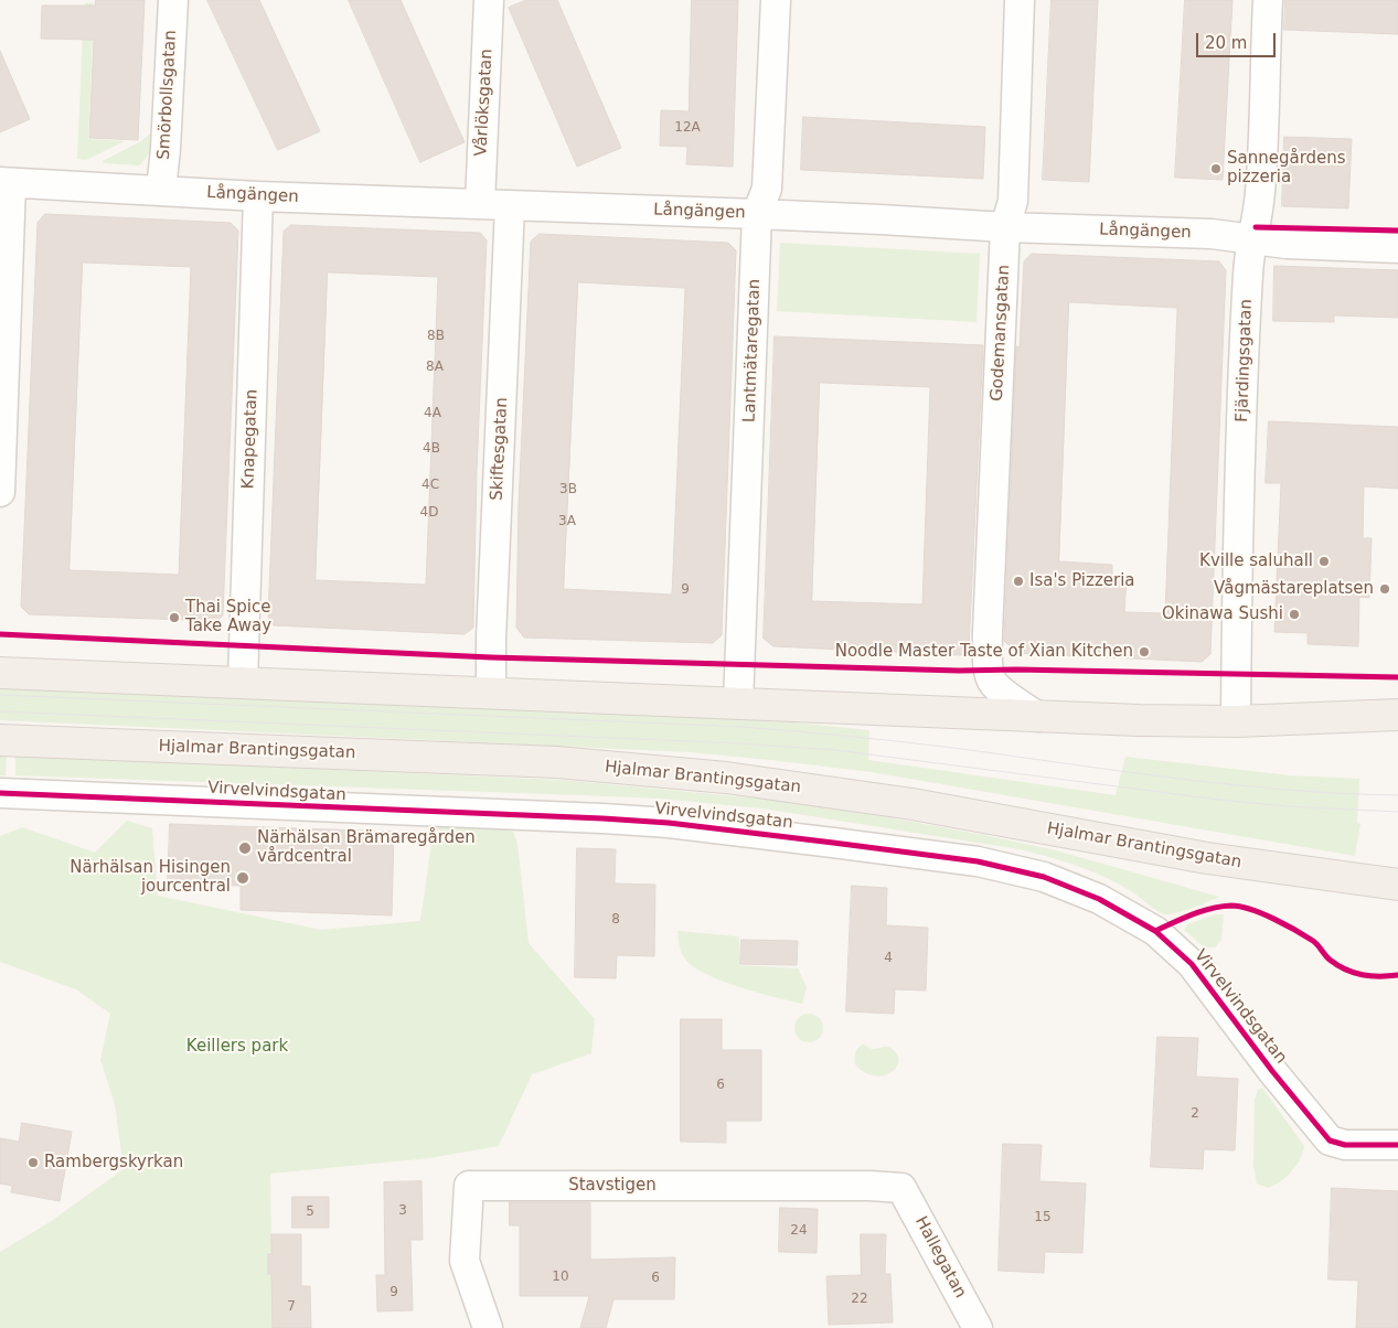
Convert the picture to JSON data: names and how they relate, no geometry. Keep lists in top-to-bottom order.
{
  "streets": {
    "main road": ["Hjalmar Brantingsgatan"],
    "street": [
      "Smörbollsgatan",
      "Vårlöksgatan",
      "Långängen",
      "Godemansgatan",
      "Lantmätaregatan",
      "Fjärdingsgatan",
      "Knapegatan",
      "Skiftesgatan",
      "Virvelvindsgatan",
      "Stavstigen",
      "Hallegatan"
    ]
  },
  "crossings": [
    ["Smörbollsgatan", "Långängen"],
    ["Vårlöksgatan", "Långängen"],
    ["Långängen", "Godemansgatan"],
    ["Långängen", "Lantmätaregatan"],
    ["Långängen", "Fjärdingsgatan"],
    ["Långängen", "Knapegatan"],
    ["Långängen", "Skiftesgatan"],
    ["Stavstigen", "Hallegatan"]
  ],
  "parks": ["Keillers park"],
  "places": [
    "Sannegårdens pizzeria",
    "Kville saluhall",
    "Isa's Pizzeria",
    "Vågmästareplatsen",
    "Okinawa Sushi",
    "Thai Spice Take Away",
    "Noodle Master Taste of Xian Kitchen",
    "Närhälsan Brämaregården vårdcentral",
    "Närhälsan Hisingen jourcentral",
    "Rambergskyrkan"
  ],
  "house_numbers": [
    "12A",
    "8B",
    "8A",
    "4A",
    "4B",
    "4C",
    "3B",
    "4D",
    "3A",
    "9",
    "8",
    "4",
    "6",
    "2",
    "3",
    "5",
    "15",
    "24",
    "10",
    "6",
    "9",
    "22",
    "7"
  ],
  "scale_bar": "20 m"
}
